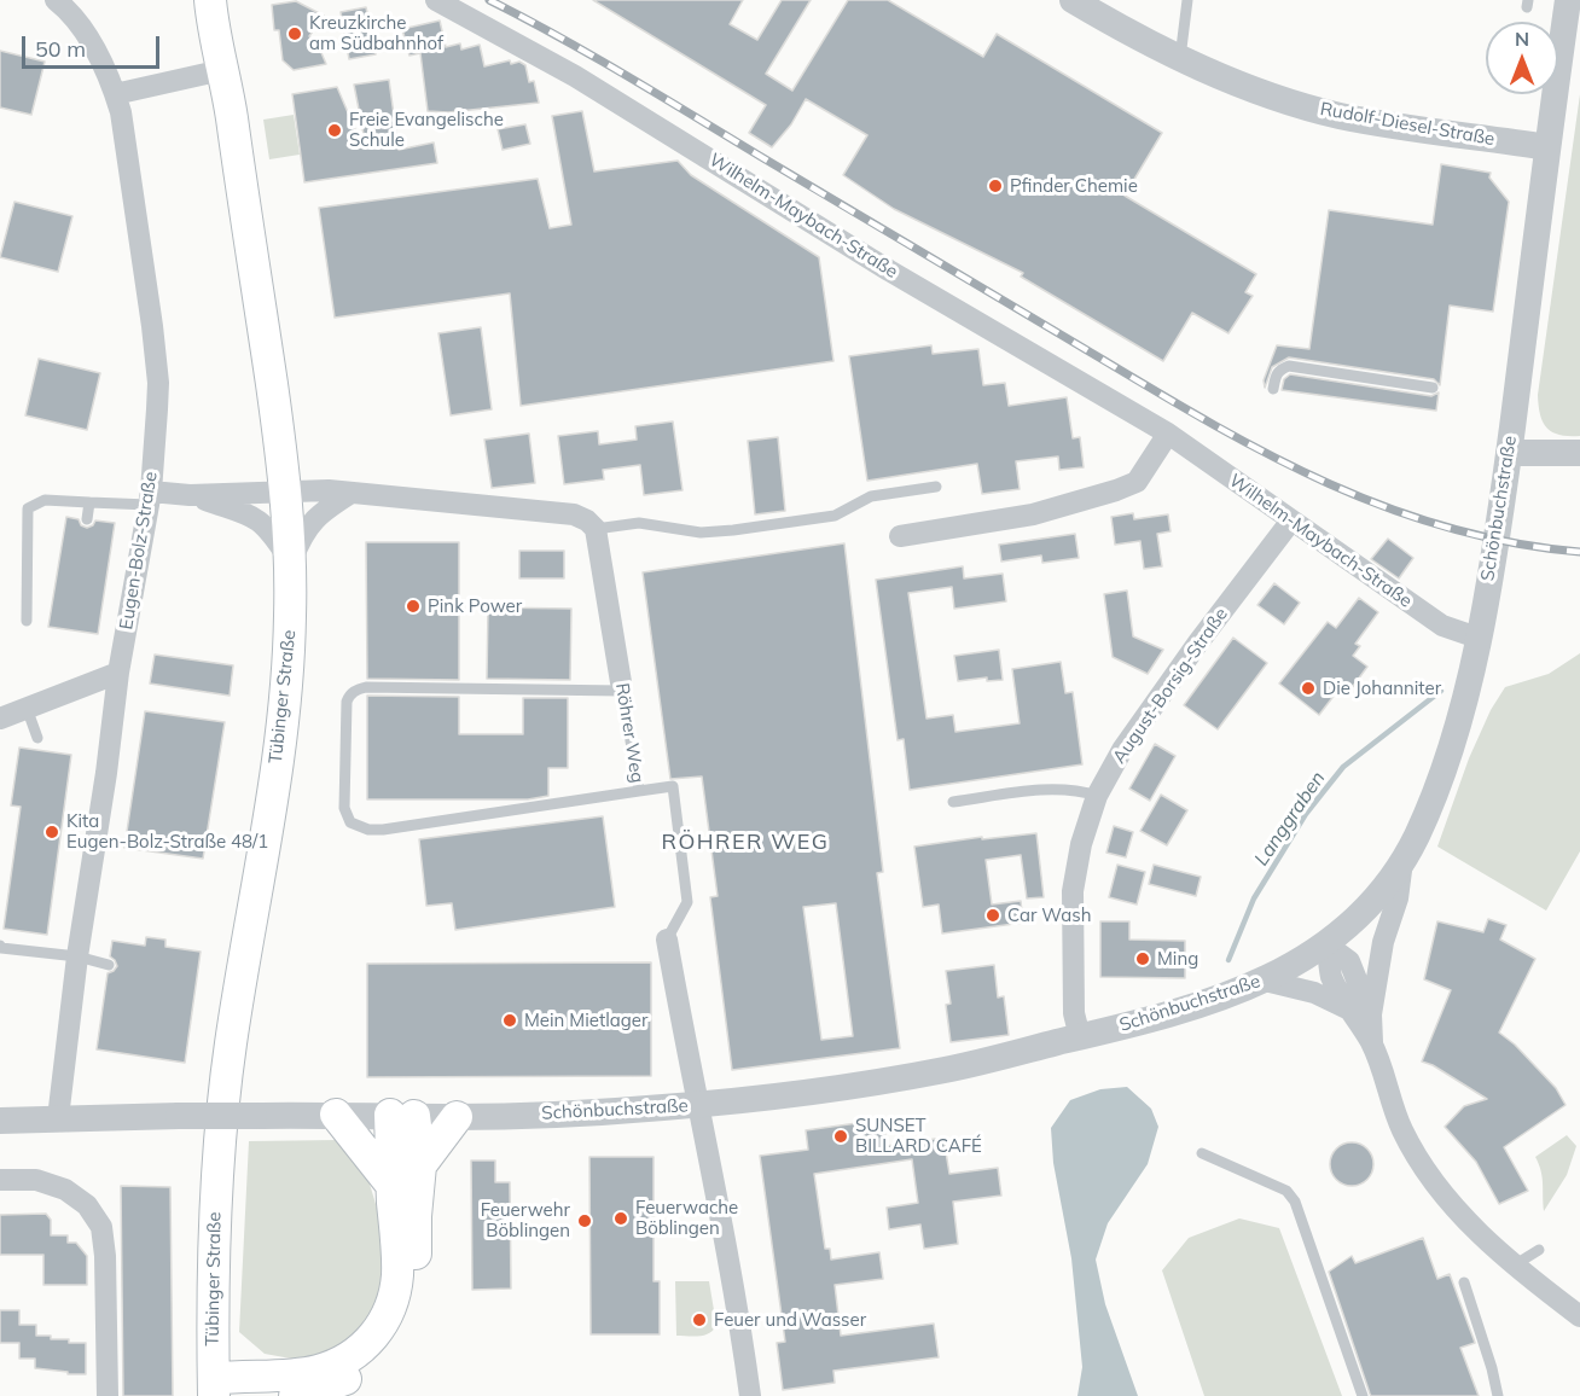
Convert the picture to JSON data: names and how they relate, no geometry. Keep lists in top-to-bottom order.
{
  "streets": {
    "main road": ["Tübinger Straße"],
    "street": [
      "Rudolf-Diesel-Straße",
      "Wilhelm-Maybach-Straße",
      "Schönbuchstraße",
      "Eugen-Bolz-Straße",
      "August-Borsig-Straße",
      "Röhrer Weg"
    ]
  },
  "crossings": [
    ["Rudolf-Diesel-Straße", "Schönbuchstraße"],
    ["Wilhelm-Maybach-Straße", "Schönbuchstraße"],
    ["Wilhelm-Maybach-Straße", "August-Borsig-Straße"],
    ["Schönbuchstraße", "Eugen-Bolz-Straße"],
    ["Schönbuchstraße", "August-Borsig-Straße"],
    ["Schönbuchstraße", "Röhrer Weg"]
  ],
  "districts": ["RÖHRER WEG"],
  "water": ["Langgraben"],
  "places": [
    "Kreuzkirche am Südbahnhof",
    "Freie Evangelische Schule",
    "Pfinder Chemie",
    "Pink Power",
    "Die Johanniter",
    "Kita Eugen-Bolz-Straße 48/1",
    "Car Wash",
    "Ming",
    "Mein Mietlager",
    "SUNSET BILLARD CAFÉ",
    "Feuerwache Böblingen",
    "Feuerwehr Böblingen",
    "Feuer und Wasser"
  ],
  "scale_bar": "50 m",
  "north": "top"
}
